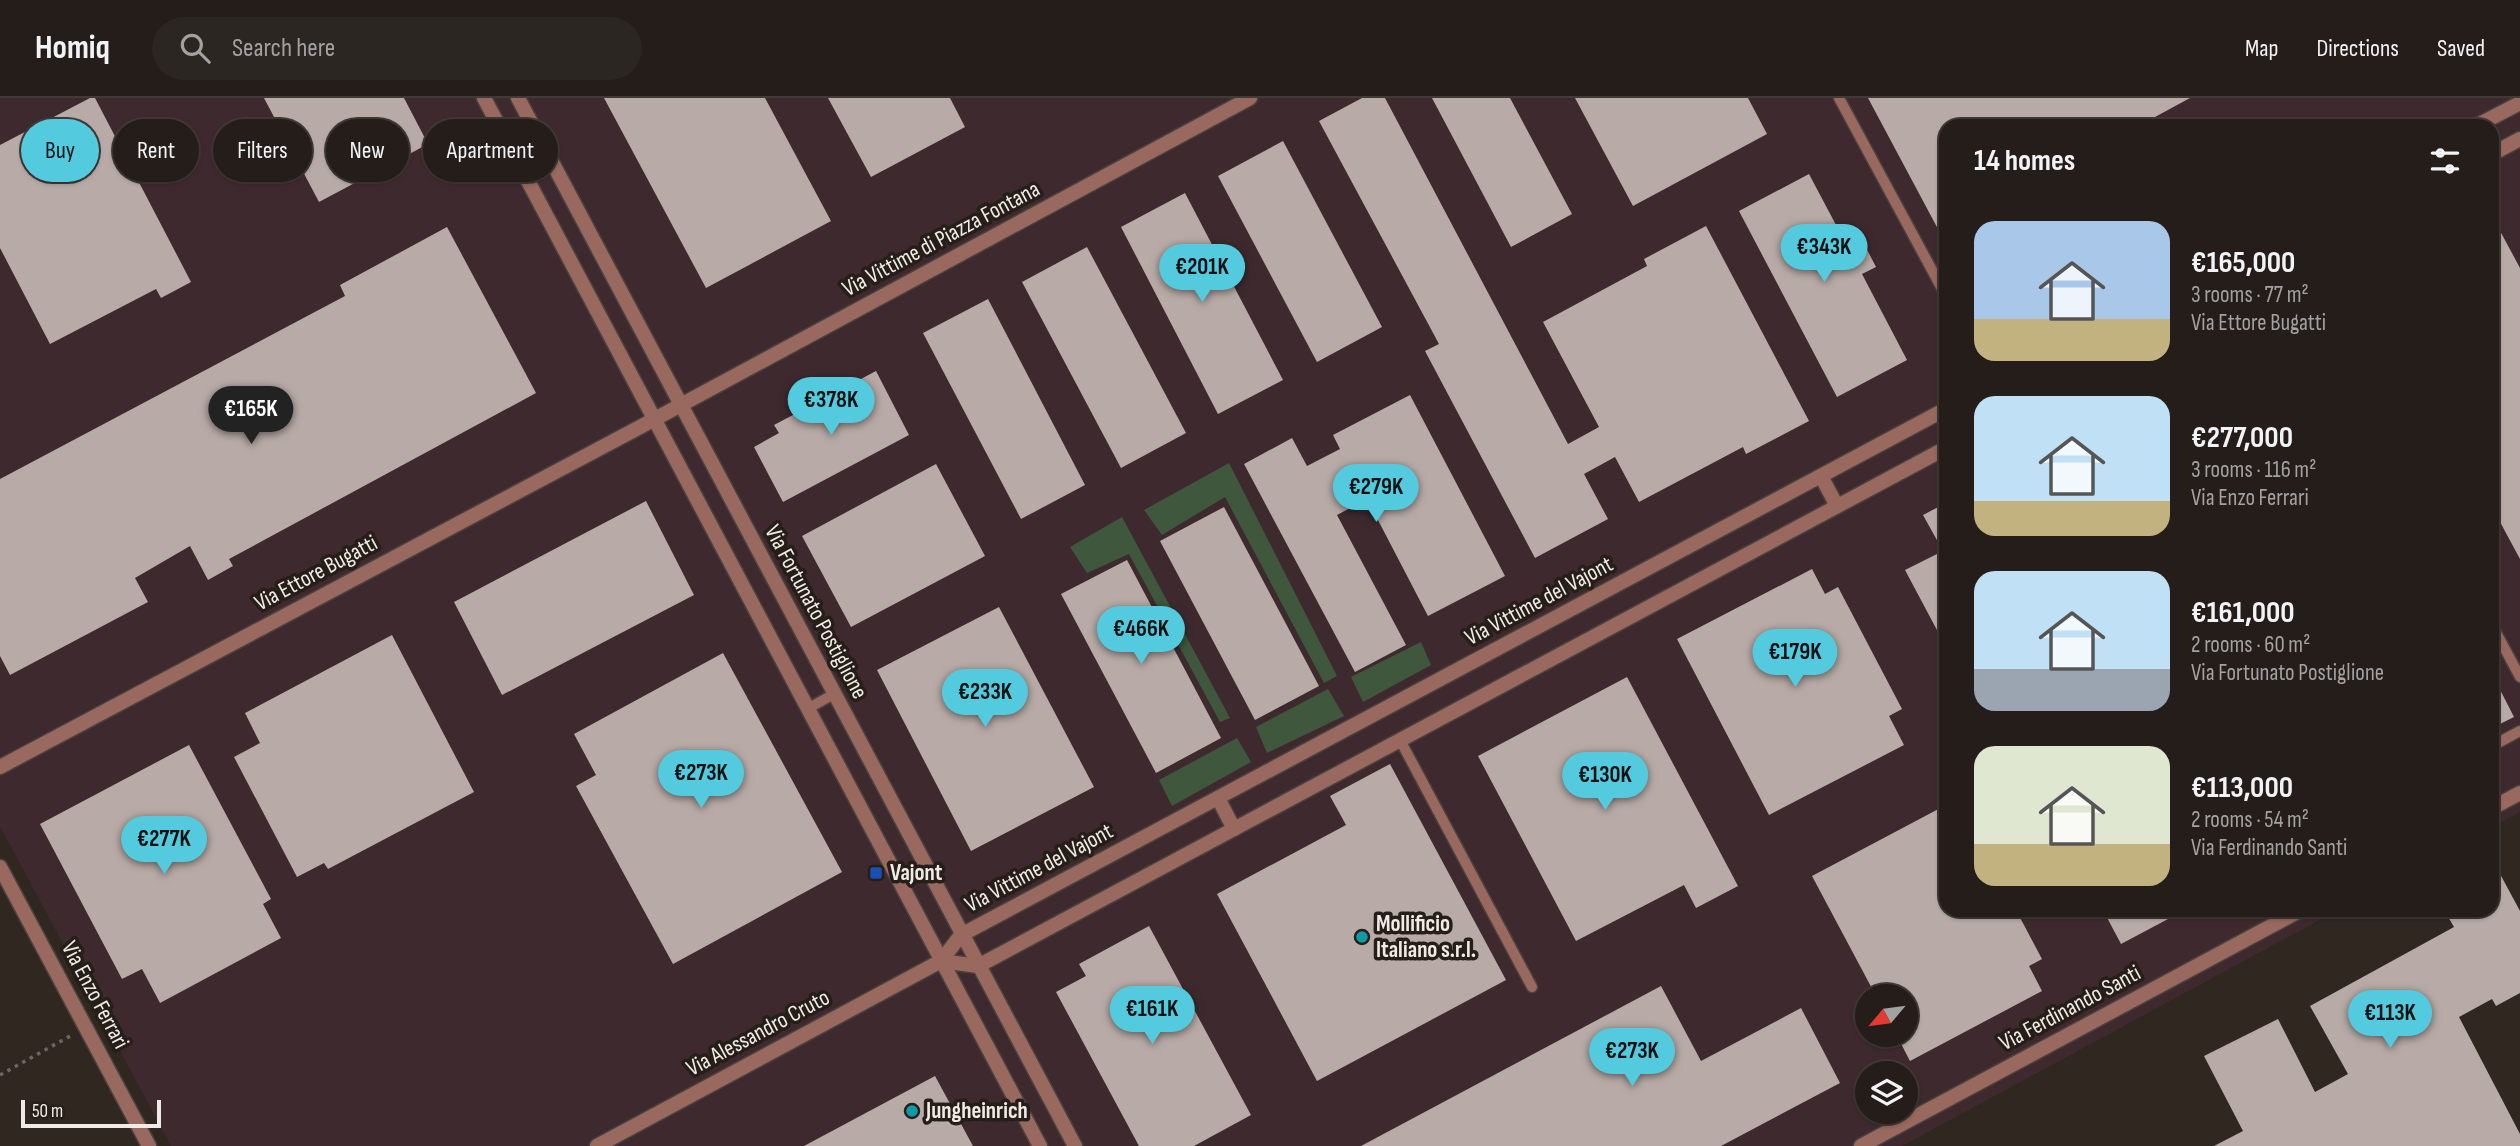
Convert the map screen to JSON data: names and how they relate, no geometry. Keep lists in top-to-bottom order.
{
  "streets": {
    "street": [
      "Via Vittime di Piazza Fontana",
      "Via Ettore Bugatti",
      "Via Vittime del Vajont",
      "Via Fortunato Postiglione",
      "Via Enzo Ferrari",
      "Via Ferdinando Santi",
      "Via Alessandro Cruto"
    ]
  },
  "crossings": [
    ["Via Vittime di Piazza Fontana", "Via Ettore Bugatti"],
    ["Via Vittime di Piazza Fontana", "Via Fortunato Postiglione"],
    ["Via Vittime del Vajont", "Via Fortunato Postiglione"],
    ["Via Vittime del Vajont", "Via Alessandro Cruto"]
  ],
  "places": {
    "transit": ["Vajont"],
    "other": ["Mollificio Italiano s.r.l.", "Jungheinrich"]
  },
  "scale_bar": "50 m",
  "north": "bottom left",
  "page": {
    "header": "Homiq",
    "search": "Search here",
    "nav": ["Map", "Directions", "Saved"],
    "chip": [
      "Buy",
      "Rent",
      "Filters",
      "New",
      "Apartment"
    ],
    "heading": "14 homes",
    "list": [
      {
        "name": "€165,000",
        "note": "3 rooms · 77 m² · Via Ettore Bugatti"
      },
      {
        "name": "€277,000",
        "note": "3 rooms · 116 m² · Via Enzo Ferrari"
      },
      {
        "name": "€161,000",
        "note": "2 rooms · 60 m² · Via Fortunato Postiglione"
      },
      {
        "name": "€113,000",
        "note": "2 rooms · 54 m² · Via Ferdinando Santi"
      }
    ],
    "price": [
      "€343K",
      "€201K",
      "€378K",
      "€165K",
      "€279K",
      "€466K",
      "€179K",
      "€233K",
      "€273K",
      "€130K",
      "€277K",
      "€161K",
      "€113K",
      "€273K"
    ],
    "scale": "50 m"
  }
}
